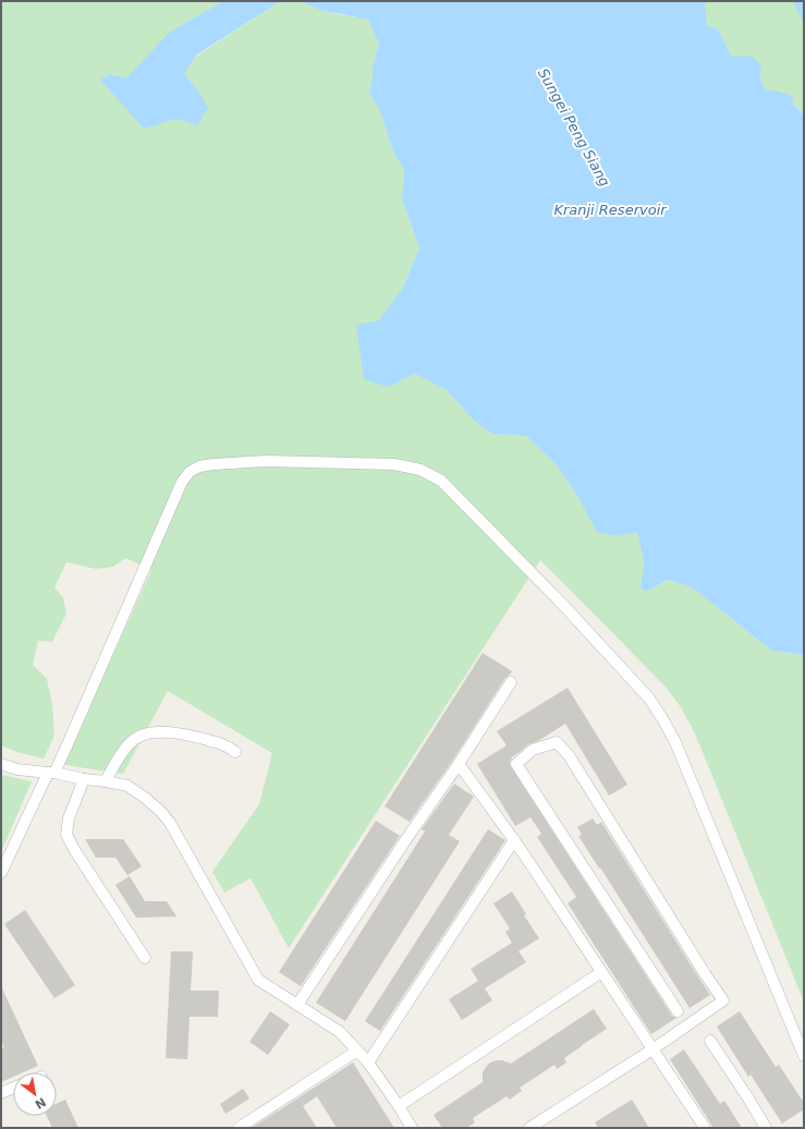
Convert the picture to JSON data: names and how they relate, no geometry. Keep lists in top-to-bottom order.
{
  "water": ["Sungei Peng Siang", "Kranji Reservoir"],
  "north": "bottom right"
}
